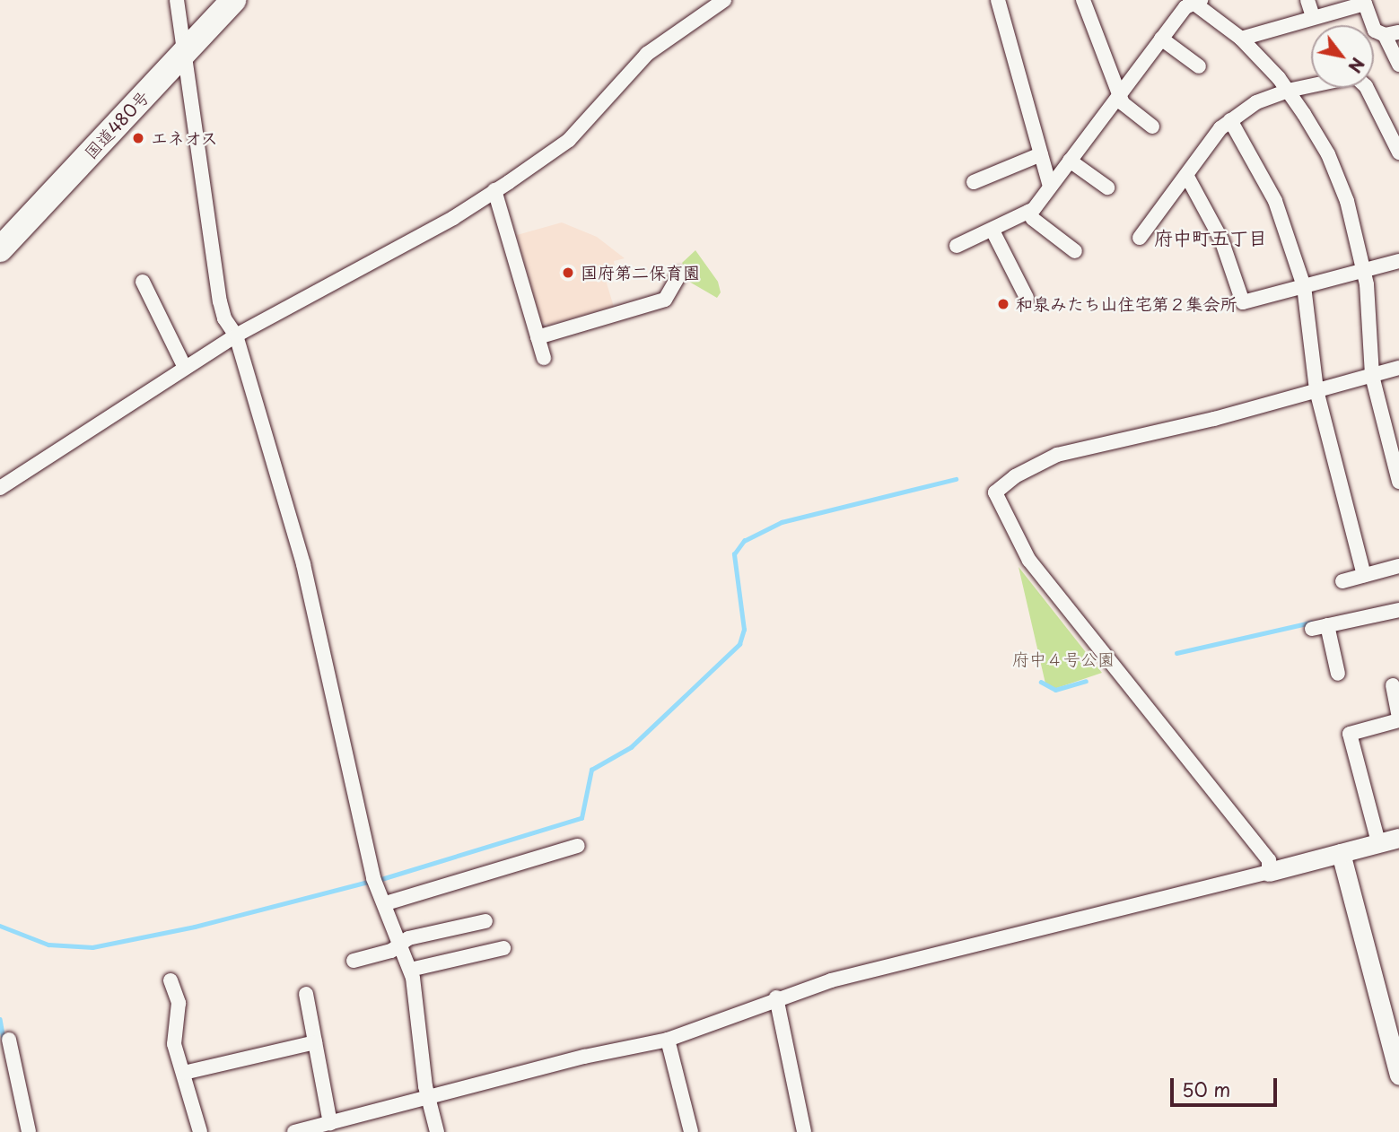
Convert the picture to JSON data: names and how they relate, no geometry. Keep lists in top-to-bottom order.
{
  "streets": {
    "highway": ["国道480号"]
  },
  "districts": ["府中町五丁目"],
  "parks": ["府中４号公園"],
  "places": ["エネオス", "国府第二保育園", "和泉みたち山住宅第２集会所"],
  "scale_bar": "50 m",
  "north": "bottom right"
}
